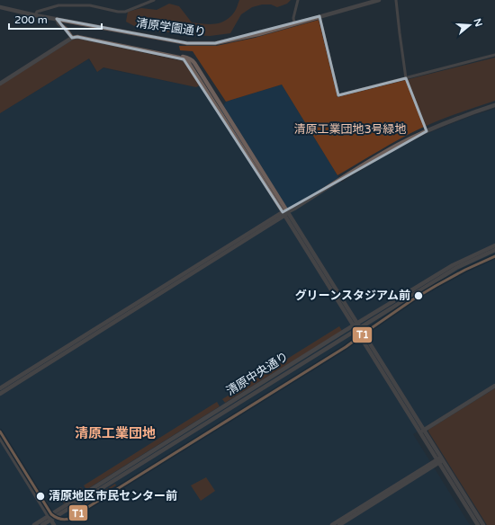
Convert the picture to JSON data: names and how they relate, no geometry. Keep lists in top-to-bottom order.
{
  "streets": {
    "street": ["清原学園通り", "清原中央通り"]
  },
  "districts": ["清原工業団地"],
  "parks": ["清原工業団地3号緑地"],
  "places": ["グリーンスタジアム前", "清原地区市民センター前"],
  "lines": ["transit line T1"],
  "scale_bar": "200 m",
  "north": "right"
}
